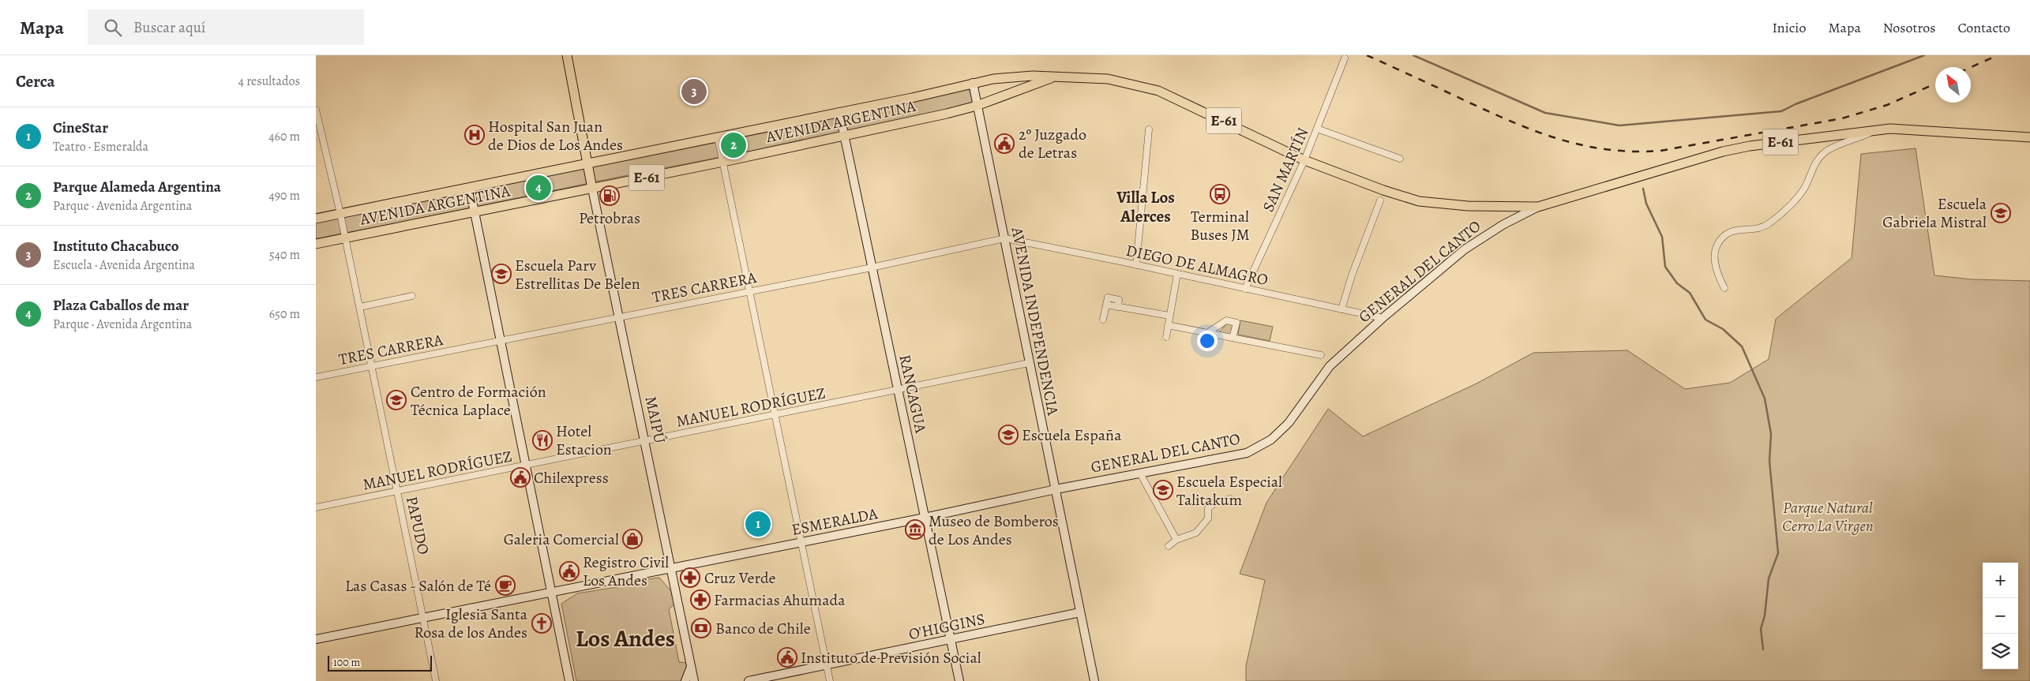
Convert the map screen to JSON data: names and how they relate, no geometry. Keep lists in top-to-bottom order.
{
  "streets": {
    "main road": [
      "E-61",
      "AVENIDA ARGENTINA",
      "GENERAL DEL CANTO",
      "AVENIDA INDEPENDENCIA",
      "RANCAGUA",
      "MAIPÚ",
      "ESMERALDA",
      "O'HIGGINS"
    ],
    "street": [
      "SAN MARTÍN",
      "DIEGO DE ALMAGRO",
      "TRES CARRERA",
      "MANUEL RODRÍGUEZ",
      "PAPUDO"
    ]
  },
  "crossings": [
    ["E-61", "AVENIDA ARGENTINA"],
    ["E-61", "SAN MARTÍN"],
    ["E-61", "GENERAL DEL CANTO"],
    ["E-61", "AVENIDA INDEPENDENCIA"],
    ["AVENIDA ARGENTINA", "AVENIDA INDEPENDENCIA"],
    ["AVENIDA ARGENTINA", "RANCAGUA"],
    ["AVENIDA ARGENTINA", "MAIPÚ"],
    ["AVENIDA ARGENTINA", "PAPUDO"],
    ["SAN MARTÍN", "DIEGO DE ALMAGRO"],
    ["DIEGO DE ALMAGRO", "GENERAL DEL CANTO"],
    ["DIEGO DE ALMAGRO", "TRES CARRERA"],
    ["DIEGO DE ALMAGRO", "AVENIDA INDEPENDENCIA"],
    ["GENERAL DEL CANTO", "AVENIDA INDEPENDENCIA"],
    ["GENERAL DEL CANTO", "ESMERALDA"],
    ["TRES CARRERA", "AVENIDA INDEPENDENCIA"],
    ["TRES CARRERA", "RANCAGUA"],
    ["TRES CARRERA", "MAIPÚ"],
    ["TRES CARRERA", "PAPUDO"],
    ["AVENIDA INDEPENDENCIA", "MANUEL RODRÍGUEZ"],
    ["AVENIDA INDEPENDENCIA", "ESMERALDA"],
    ["AVENIDA INDEPENDENCIA", "O'HIGGINS"],
    ["RANCAGUA", "MANUEL RODRÍGUEZ"],
    ["RANCAGUA", "ESMERALDA"],
    ["RANCAGUA", "O'HIGGINS"],
    ["MANUEL RODRÍGUEZ", "MAIPÚ"],
    ["MANUEL RODRÍGUEZ", "PAPUDO"],
    ["MAIPÚ", "ESMERALDA"],
    ["ESMERALDA", "PAPUDO"]
  ],
  "districts": ["Villa Los Alerces", "Los Andes"],
  "parks": ["Parque Natural Cerro La Virgen"],
  "places": {
    "hospital": ["Hospital San Juan de Dios de Los Andes"],
    "public building": [
      "2º Juzgado de Letras",
      "Chilexpress",
      "Registro Civil Los Andes",
      "Instituto de Previsión Social"
    ],
    "bus stop": ["Terminal Buses JM"],
    "fuel station": ["Petrobras"],
    "school or university": [
      "Escuela Gabriela Mistral",
      "Escuela Parv Estrellitas De Belen",
      "Centro de Formación Técnica Laplace",
      "Escuela España",
      "Escuela Especial Talitakum"
    ],
    "restaurant": ["Hotel Estacion"],
    "museum": ["Museo de Bomberos de Los Andes"],
    "shop": ["Galeria Comercial"],
    "pharmacy": ["Cruz Verde", "Farmacias Ahumada"],
    "cafe": ["Las Casas - Salón de Té"],
    "church": ["Iglesia Santa Rosa de los Andes"],
    "bank": ["Banco de Chile"]
  },
  "scale_bar": "100 m",
  "north": "top left",
  "page": {
    "header": "Mapa",
    "search": "Buscar aquí",
    "nav": [
      "Inicio",
      "Mapa",
      "Nosotros",
      "Contacto"
    ],
    "heading": ["Cerca", "4 resultados"],
    "pins": [
      "3",
      "2",
      "4",
      "1"
    ],
    "list": [
      {
        "mark": "1",
        "name": "CineStar",
        "note": "Teatro · Esmeralda",
        "value": "460 m"
      },
      {
        "mark": "2",
        "name": "Parque Alameda Argentina",
        "note": "Parque · Avenida Argentina",
        "value": "490 m"
      },
      {
        "mark": "3",
        "name": "Instituto Chacabuco",
        "note": "Escuela · Avenida Argentina",
        "value": "540 m"
      },
      {
        "mark": "4",
        "name": "Plaza Caballos de mar",
        "note": "Parque · Avenida Argentina",
        "value": "650 m"
      }
    ],
    "map_buttons": ["+", "−"],
    "scale": "100 m"
  }
}
